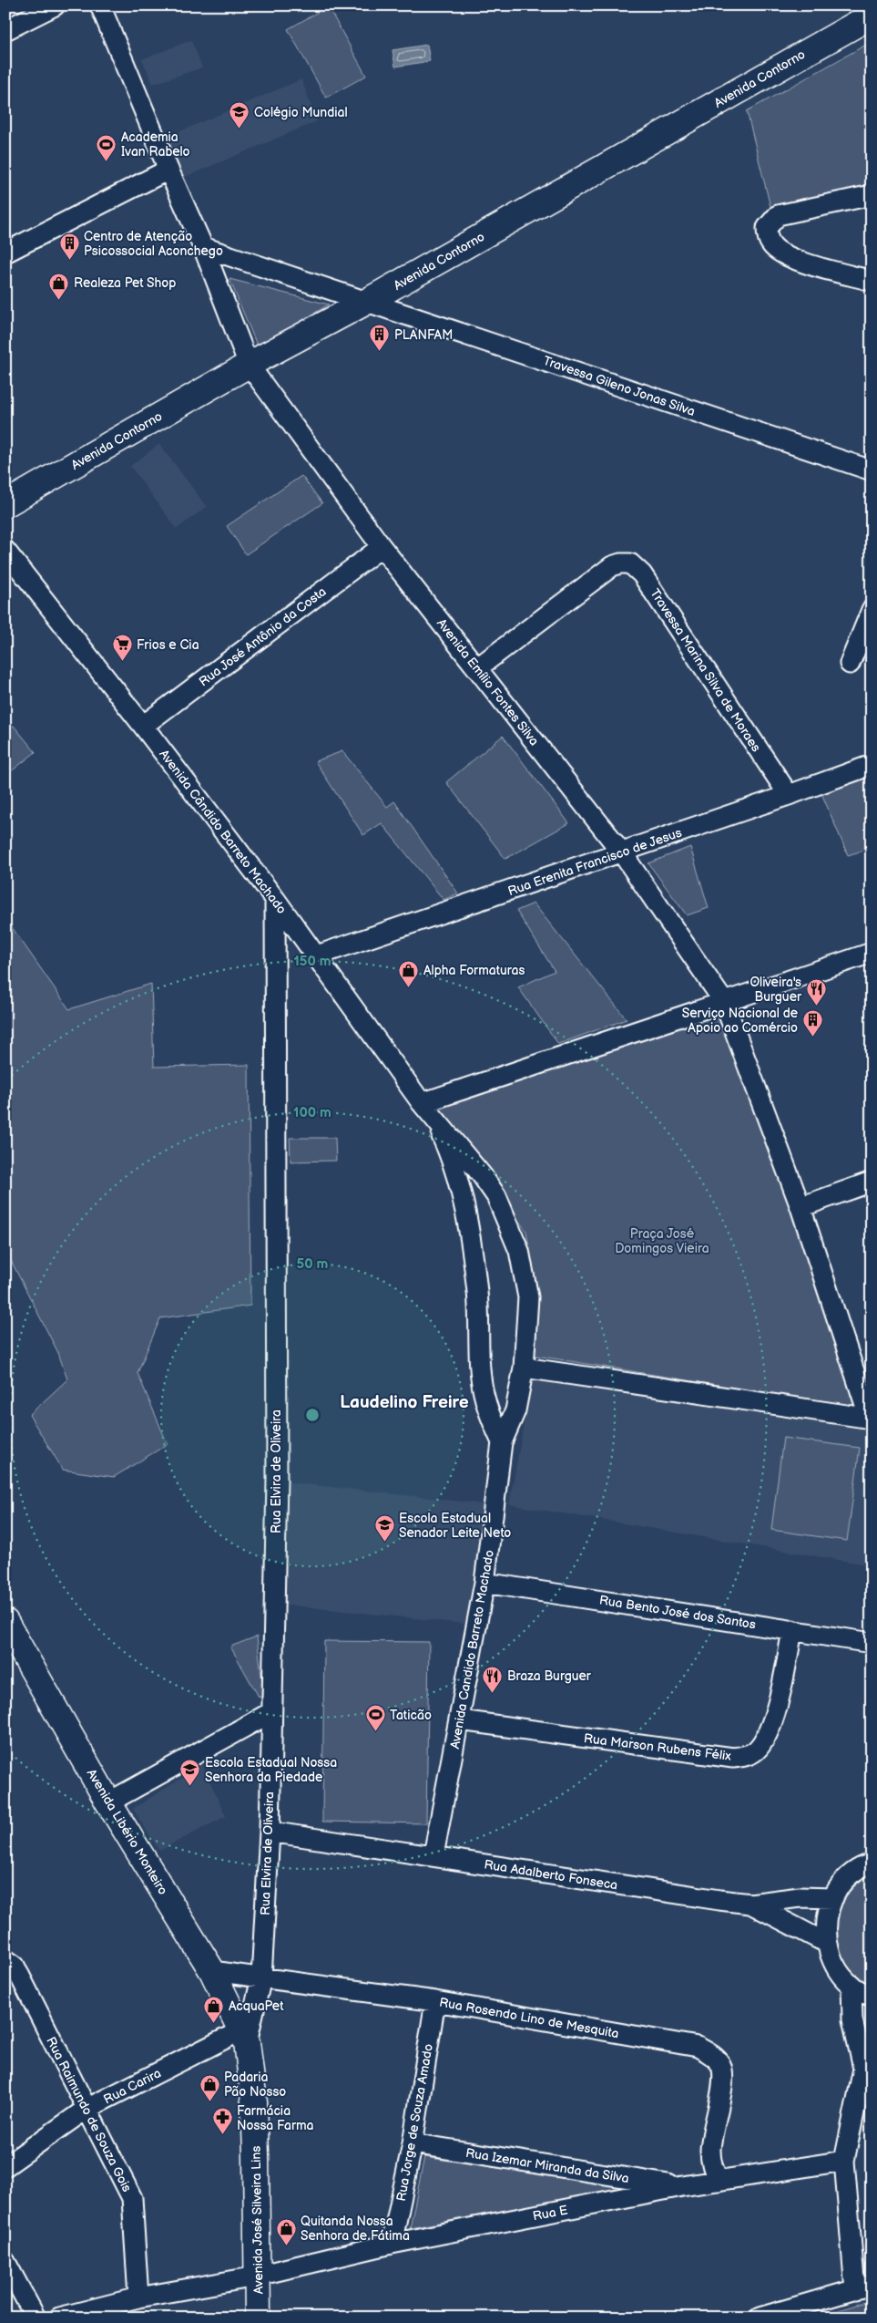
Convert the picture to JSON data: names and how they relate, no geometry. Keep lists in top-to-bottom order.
{
  "streets": {
    "main road": ["Avenida Contorno", "Avenida Libério Monteiro", "Avenida José Silveira Lins"],
    "street": [
      "Travessa Gileno Jonas Silva",
      "Rua José Antônio da Costa",
      "Travessa Marina Silva de Moraes",
      "Avenida Emílio Fontes Silva",
      "Avenida Cândido Barreto Machado",
      "Rua Erenita Francisco de Jesus",
      "Rua Elvira de Oliveira",
      "Rua Bento José dos Santos",
      "Avenida Candido Barreto Machado",
      "Rua Marson Rubens Félix",
      "Rua Adalberto Fonseca",
      "Rua Rosendo Lino de Mesquita",
      "Rua Carira",
      "Rua Raimundo de Souza Gois",
      "Rua Jorge de Souza Amado",
      "Rua Izemar Miranda da Silva",
      "Rua E"
    ]
  },
  "crossings": [
    ["Avenida Contorno", "Travessa Gileno Jonas Silva"],
    ["Avenida Contorno", "Avenida Emílio Fontes Silva"],
    ["Travessa Gileno Jonas Silva", "Avenida Emílio Fontes Silva"],
    ["Rua José Antônio da Costa", "Avenida Emílio Fontes Silva"],
    ["Rua José Antônio da Costa", "Avenida Cândido Barreto Machado"],
    ["Travessa Marina Silva de Moraes", "Avenida Emílio Fontes Silva"],
    ["Travessa Marina Silva de Moraes", "Rua Erenita Francisco de Jesus"],
    ["Avenida Emílio Fontes Silva", "Rua Erenita Francisco de Jesus"],
    ["Avenida Cândido Barreto Machado", "Rua Erenita Francisco de Jesus"],
    ["Avenida Cândido Barreto Machado", "Rua Elvira de Oliveira"],
    ["Rua Elvira de Oliveira", "Avenida Libério Monteiro"],
    ["Rua Elvira de Oliveira", "Rua Adalberto Fonseca"],
    ["Rua Elvira de Oliveira", "Rua Rosendo Lino de Mesquita"],
    ["Rua Elvira de Oliveira", "Rua Carira"],
    ["Rua Elvira de Oliveira", "Avenida José Silveira Lins"],
    ["Rua Bento José dos Santos", "Avenida Candido Barreto Machado"],
    ["Rua Bento José dos Santos", "Rua Marson Rubens Félix"],
    ["Avenida Candido Barreto Machado", "Rua Marson Rubens Félix"],
    ["Avenida Candido Barreto Machado", "Rua Adalberto Fonseca"],
    ["Avenida Libério Monteiro", "Rua Rosendo Lino de Mesquita"],
    ["Avenida Libério Monteiro", "Rua Carira"],
    ["Avenida Libério Monteiro", "Avenida José Silveira Lins"],
    ["Rua Rosendo Lino de Mesquita", "Rua Jorge de Souza Amado"],
    ["Rua Rosendo Lino de Mesquita", "Rua E"],
    ["Rua Carira", "Rua Raimundo de Souza Gois"],
    ["Rua Carira", "Avenida José Silveira Lins"],
    ["Rua Raimundo de Souza Gois", "Rua E"],
    ["Rua Jorge de Souza Amado", "Rua Izemar Miranda da Silva"],
    ["Rua Jorge de Souza Amado", "Rua E"],
    ["Rua Izemar Miranda da Silva", "Rua E"],
    ["Rua E", "Avenida José Silveira Lins"]
  ],
  "districts": ["Laudelino Freire"],
  "parks": ["Praça José Domingos Vieira"],
  "places": {
    "school or university": ["Colégio Mundial", "Escola Estadual Senador Leite Neto", "Escola Estadual Nossa Senhora da Piedade"],
    "sports": ["Academia Ivan Rabelo", "Taticão"],
    "building": ["Centro de Atenção Psicossocial Aconchego", "PLANFAM", "Serviço Nacional de Apoio ao Comércio"],
    "shop": [
      "Realeza Pet Shop",
      "Alpha Formaturas",
      "AcquaPet",
      "Padaria Pão Nosso",
      "Quitanda Nossa Senhora de Fátima"
    ],
    "supermarket": ["Frios e Cia"],
    "restaurant": ["Oliveira's Burguer", "Braza Burguer"],
    "pharmacy": ["Farmácia Nossa Farma"]
  },
  "rings": ["150 m", "100 m", "50 m"]
}
